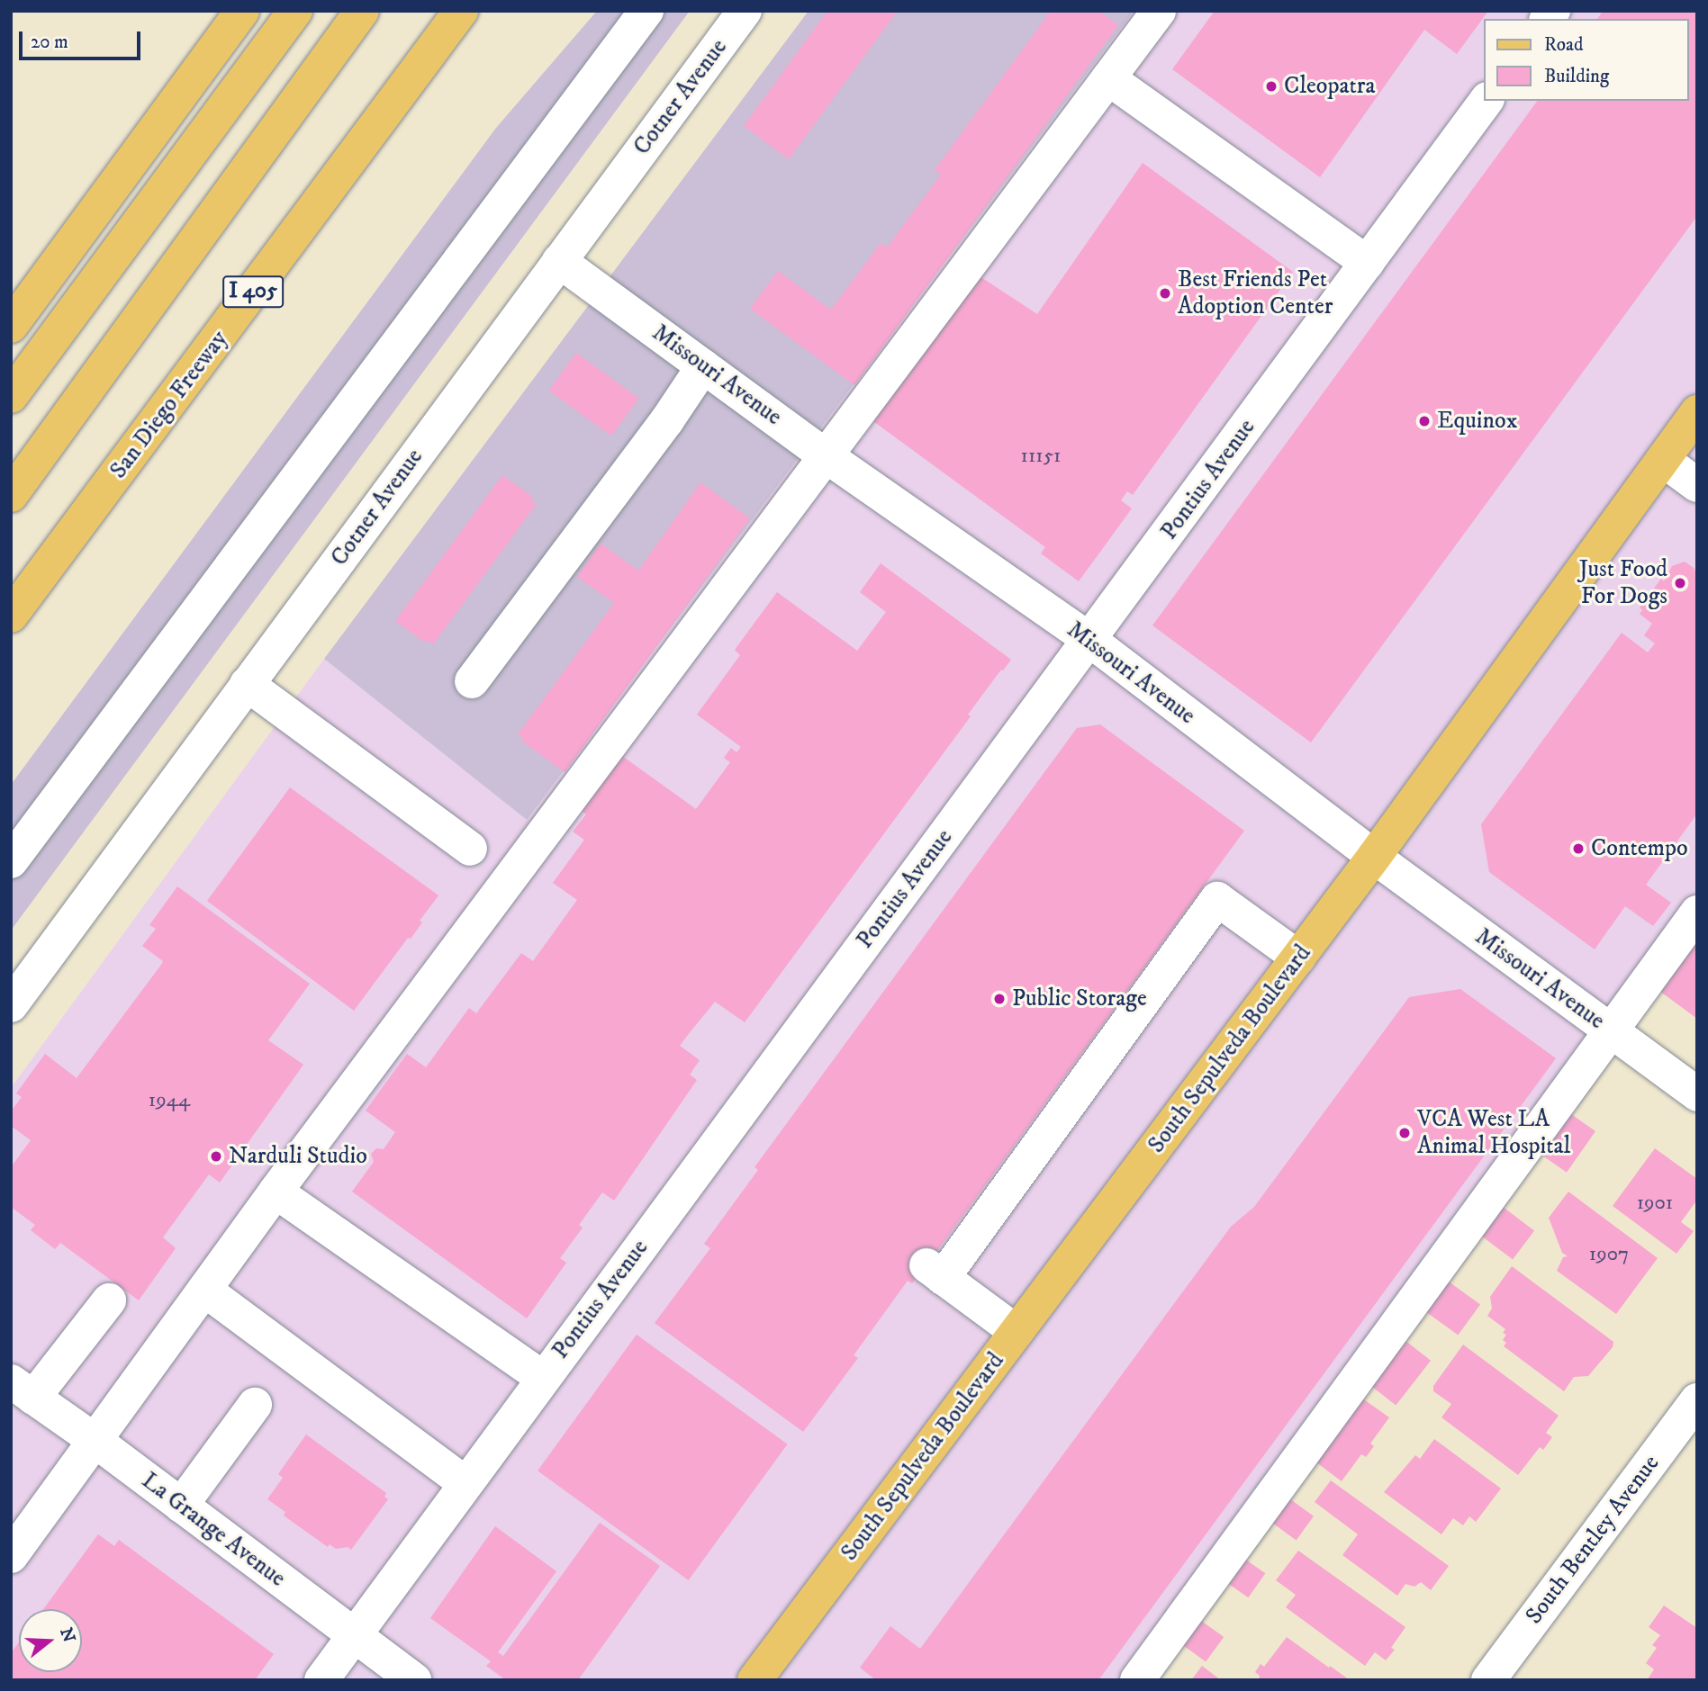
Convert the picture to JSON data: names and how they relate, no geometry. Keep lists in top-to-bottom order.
{
  "streets": {
    "main road": ["I 405", "San Diego Freeway", "South Sepulveda Boulevard"],
    "street": [
      "Cotner Avenue",
      "Missouri Avenue",
      "Pontius Avenue",
      "La Grange Avenue",
      "South Bentley Avenue"
    ]
  },
  "crossings": [
    ["Cotner Avenue", "Missouri Avenue"],
    ["Missouri Avenue", "Pontius Avenue"],
    ["Missouri Avenue", "South Sepulveda Boulevard"],
    ["Pontius Avenue", "La Grange Avenue"]
  ],
  "places": [
    "Cleopatra",
    "Best Friends Pet Adoption Center",
    "Equinox",
    "Just Food For Dogs",
    "Contempo",
    "Public Storage",
    "VCA West LA Animal Hospital",
    "Narduli Studio"
  ],
  "house_numbers": [
    "11151",
    "1944",
    "1901",
    "1907"
  ],
  "legend": ["Road", "Building"],
  "scale_bar": "20 m",
  "north": "right"
}
